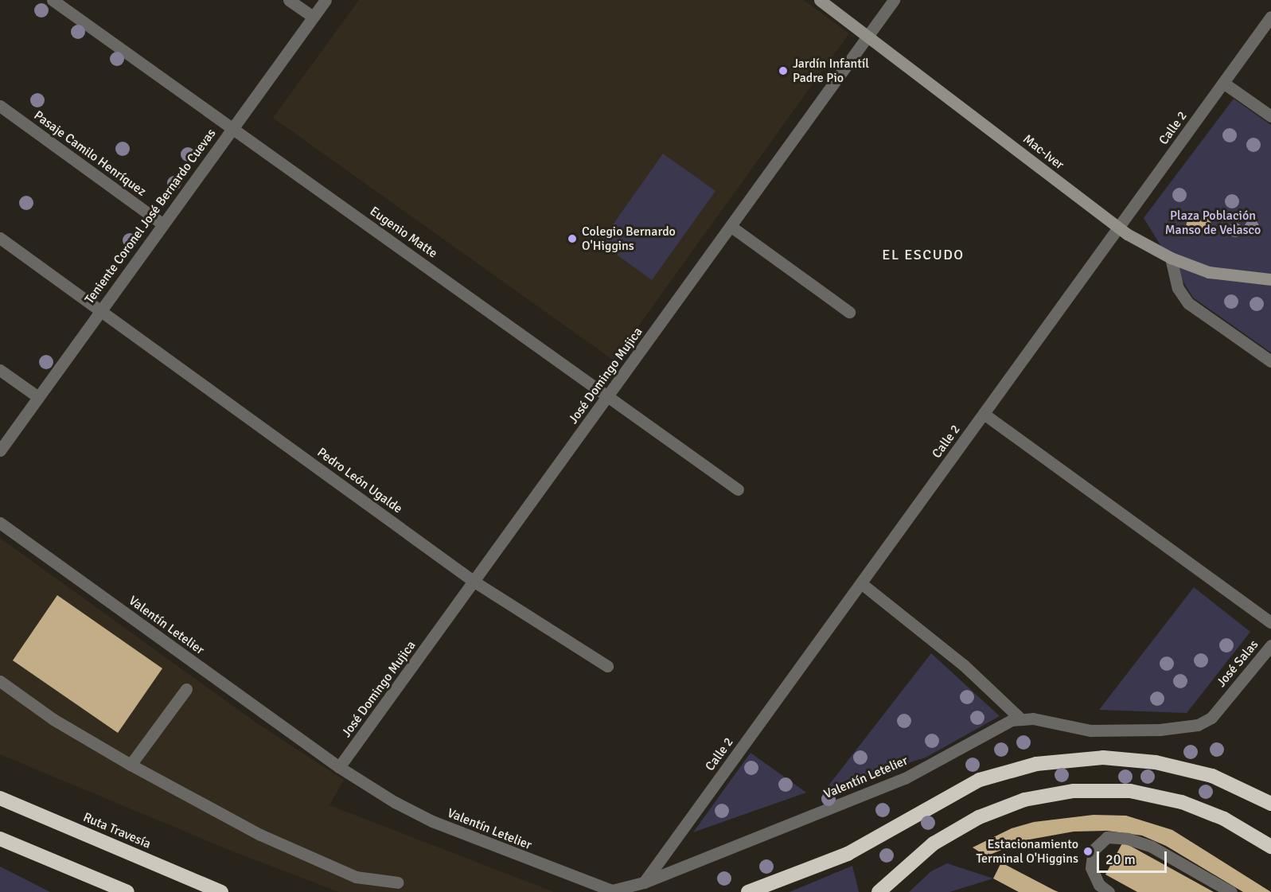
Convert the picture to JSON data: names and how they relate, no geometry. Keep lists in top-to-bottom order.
{
  "streets": {
    "highway": ["Ruta Travesía"],
    "street": [
      "Calle 2",
      "Mac-Iver",
      "Pasaje Camilo Henríquez",
      "Teniente Coronel José Bernardo Cuevas",
      "Eugenio Matte",
      "José Domingo Mujica",
      "Pedro León Ugalde",
      "Valentín Letelier",
      "José Salas"
    ]
  },
  "crossings": [
    ["Calle 2", "Mac-Iver"],
    ["Calle 2", "Valentín Letelier"],
    ["Mac-Iver", "José Domingo Mujica"],
    ["Pasaje Camilo Henríquez", "Teniente Coronel José Bernardo Cuevas"],
    ["Teniente Coronel José Bernardo Cuevas", "Eugenio Matte"],
    ["Teniente Coronel José Bernardo Cuevas", "Pedro León Ugalde"],
    ["Eugenio Matte", "José Domingo Mujica"],
    ["José Domingo Mujica", "Pedro León Ugalde"],
    ["José Domingo Mujica", "Valentín Letelier"],
    ["Valentín Letelier", "José Salas"]
  ],
  "districts": ["EL ESCUDO"],
  "parks": ["Plaza Población Manso de Velasco"],
  "places": ["Jardín Infantíl Padre Pio", "Colegio Bernardo O'Higgins", "Estacionamiento Terminal O'Higgins"],
  "scale_bar": "20 m"
}
